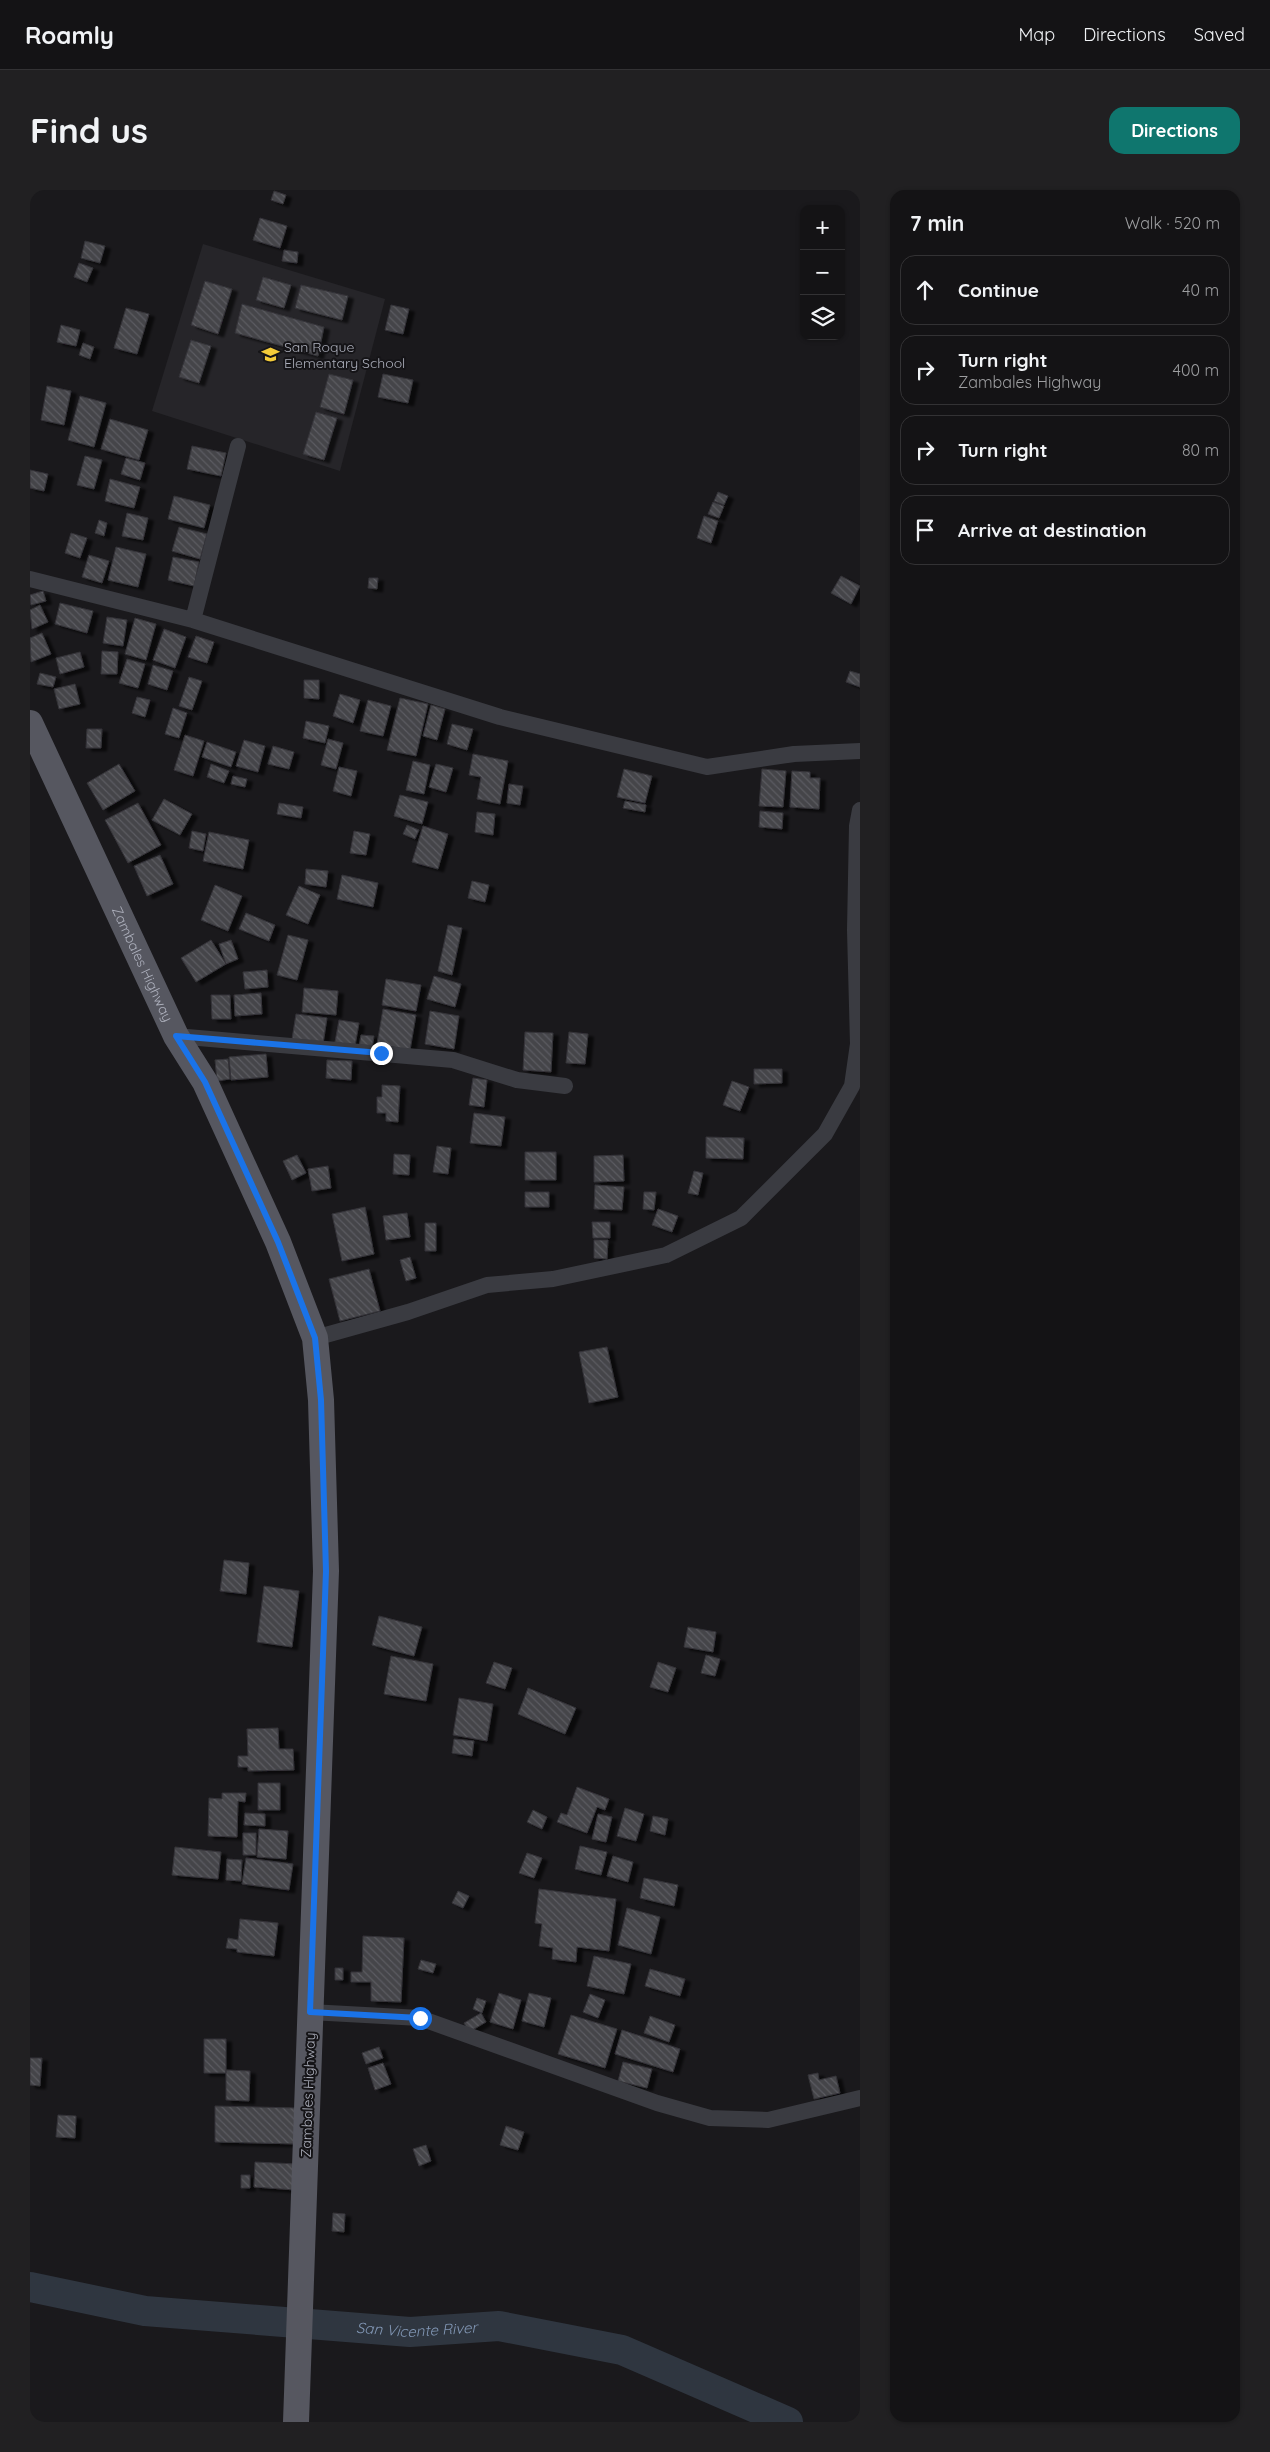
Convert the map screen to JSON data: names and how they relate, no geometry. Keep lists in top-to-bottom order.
{
  "streets": {
    "main road": ["Zambales Highway"]
  },
  "water": ["San Vicente River"],
  "places": {
    "school or university": ["San Roque Elementary School"]
  },
  "page": {
    "header": "Roamly",
    "nav": ["Map", "Directions", "Saved"],
    "buttons": "Directions",
    "title": "Find us",
    "heading": ["7 min", "Walk · 520 m"],
    "map_buttons": ["+", "−"],
    "list": [
      ["Continue", "40 m"],
      ["Turn right", "Zambales Highway", "400 m"],
      ["Turn right", "80 m"],
      "Arrive at destination"
    ]
  }
}
